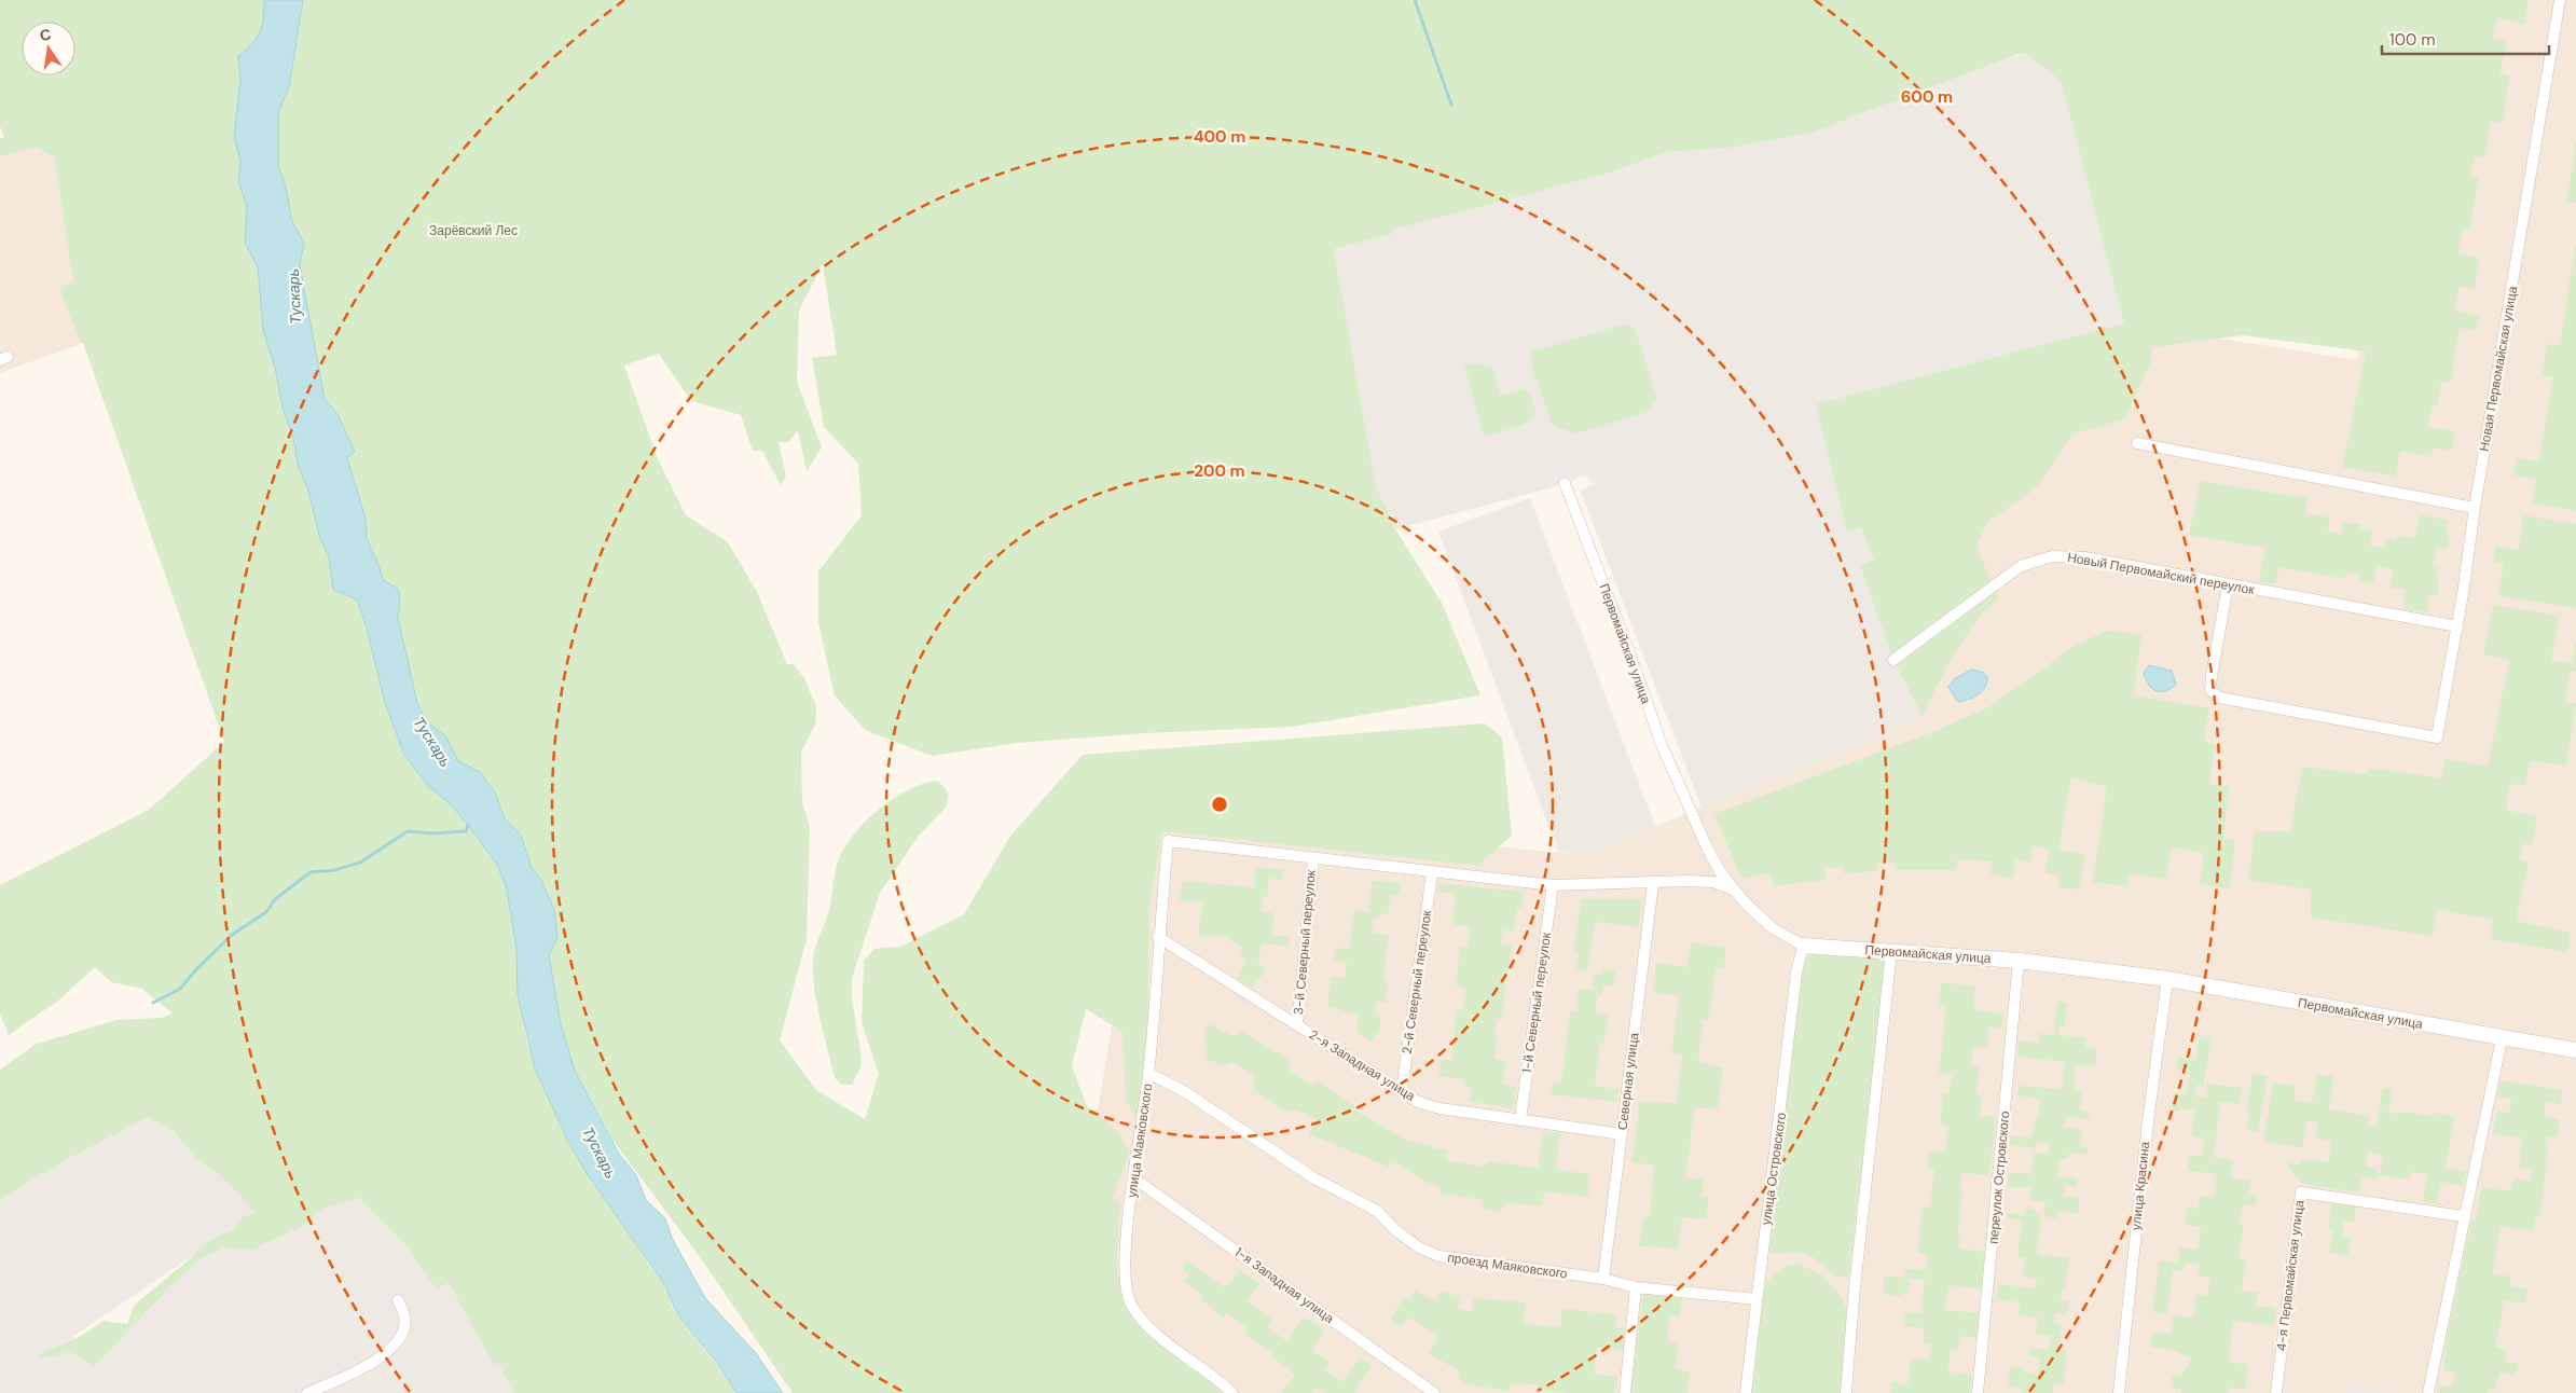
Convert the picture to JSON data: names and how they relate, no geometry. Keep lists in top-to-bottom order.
{
  "streets": {
    "street": [
      "Новая Первомайская улица",
      "Новый Первомайский переулок",
      "Первомайская улица",
      "3-й Северный переулок",
      "2-й Северный переулок",
      "1-й Северный переулок",
      "2-я Западная улица",
      "Северная улица",
      "улица Маяковского",
      "улица Островского",
      "переулок Островского",
      "улица Красина",
      "проезд Маяковского",
      "4-я Первомайская улица",
      "1-я Западная улица"
    ]
  },
  "crossings": [
    ["Новая Первомайская улица", "Новый Первомайский переулок"],
    ["Первомайская улица", "улица Островского"],
    ["Первомайская улица", "переулок Островского"],
    ["Первомайская улица", "улица Красина"],
    ["3-й Северный переулок", "2-я Западная улица"],
    ["3-й Северный переулок", "улица Маяковского"],
    ["2-й Северный переулок", "2-я Западная улица"],
    ["1-й Северный переулок", "2-я Западная улица"],
    ["2-я Западная улица", "Северная улица"],
    ["2-я Западная улица", "улица Маяковского"],
    ["Северная улица", "проезд Маяковского"],
    ["улица Маяковского", "проезд Маяковского"],
    ["улица Маяковского", "1-я Западная улица"],
    ["улица Островского", "проезд Маяковского"]
  ],
  "water": ["Тускарь"],
  "parks": ["Зарёвский Лес"],
  "scale_bar": "100 m",
  "north": "top",
  "rings": ["600 m", "400 m", "200 m"]
}
